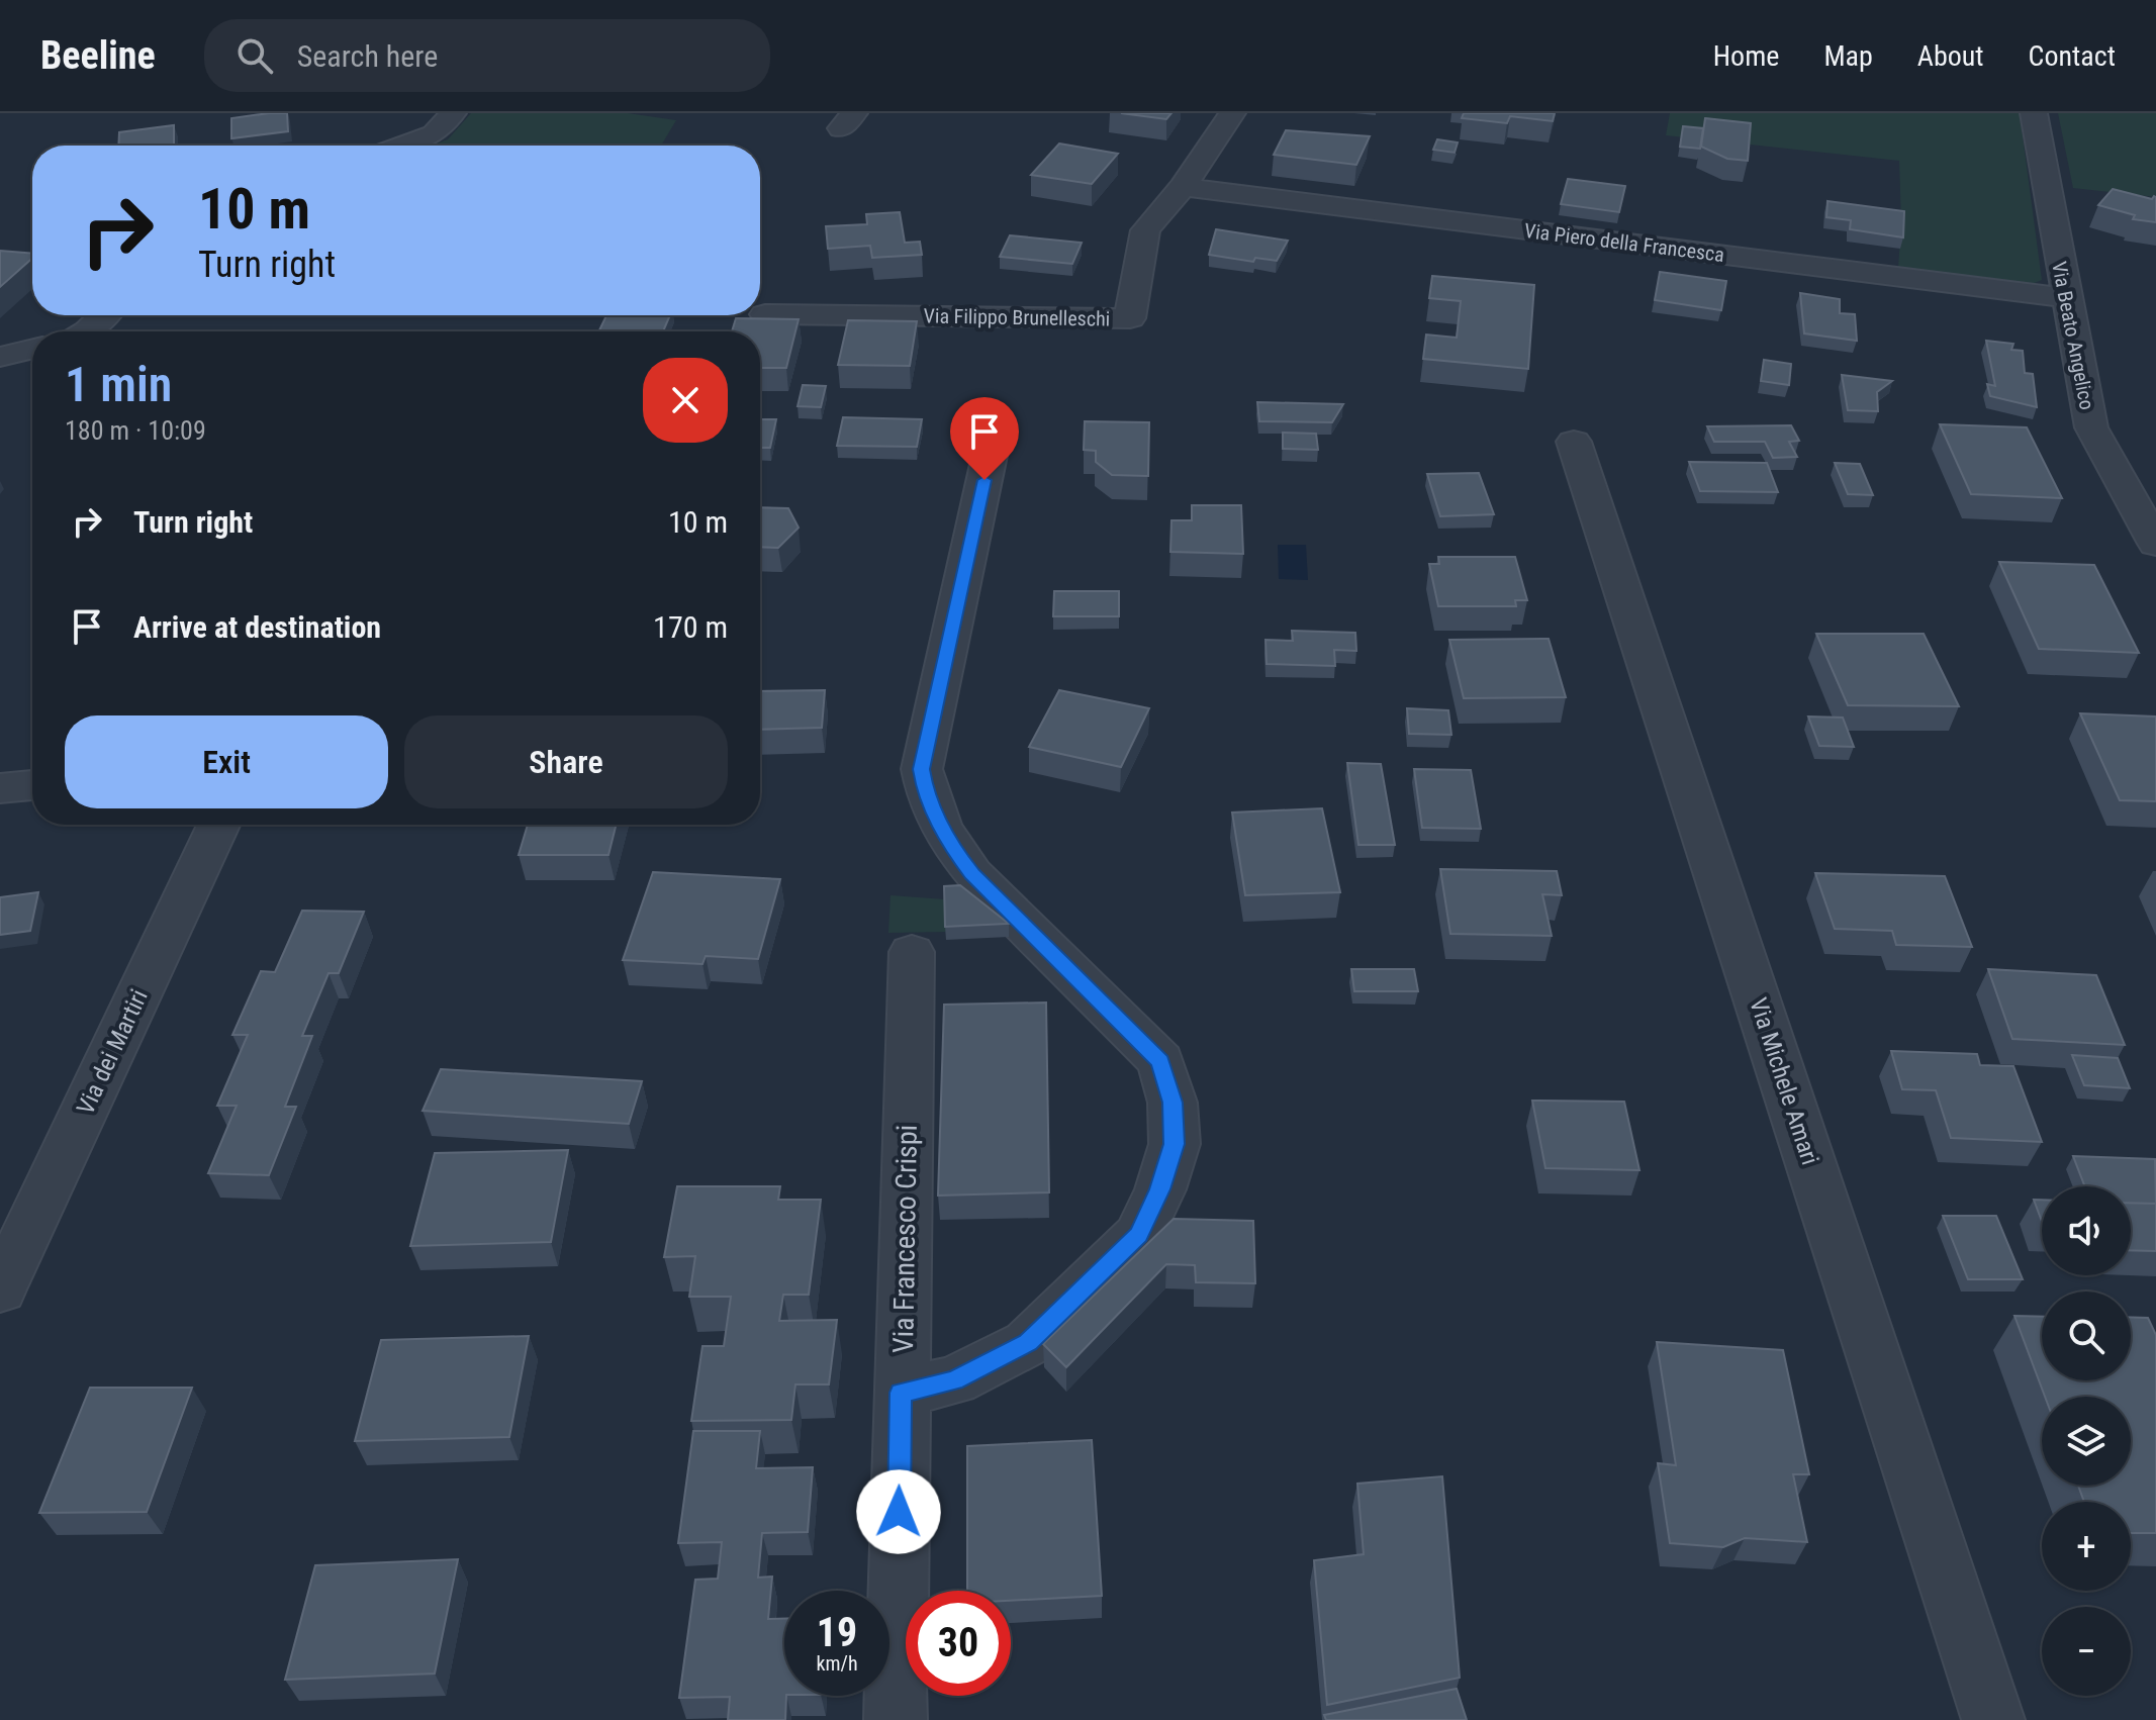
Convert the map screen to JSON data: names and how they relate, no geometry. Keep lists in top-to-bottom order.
{
  "streets": {
    "street": [
      "Via Piero della Francesca",
      "Via Filippo Brunelleschi",
      "Via Beato Angelico",
      "Via dei Martiri",
      "Via Michele Amari",
      "Via Francesco Crispi"
    ]
  },
  "crossings": [
    ["Via Piero della Francesca", "Via Filippo Brunelleschi"],
    ["Via Piero della Francesca", "Via Beato Angelico"]
  ],
  "page": {
    "header": "Beeline",
    "search": "Search here",
    "nav": [
      "Home",
      "Map",
      "About",
      "Contact"
    ],
    "turn": ["10 m", "Turn right"],
    "heading": ["1 min", "180 m · 10:09"],
    "list": [
      {
        "name": "Turn right",
        "value": "10 m"
      },
      {
        "name": "Arrive at destination",
        "value": "170 m"
      }
    ],
    "buttons": ["Exit", "Share"],
    "map_buttons": ["+", "−"],
    "speed": "19 km/h",
    "limit": "30"
  }
}
